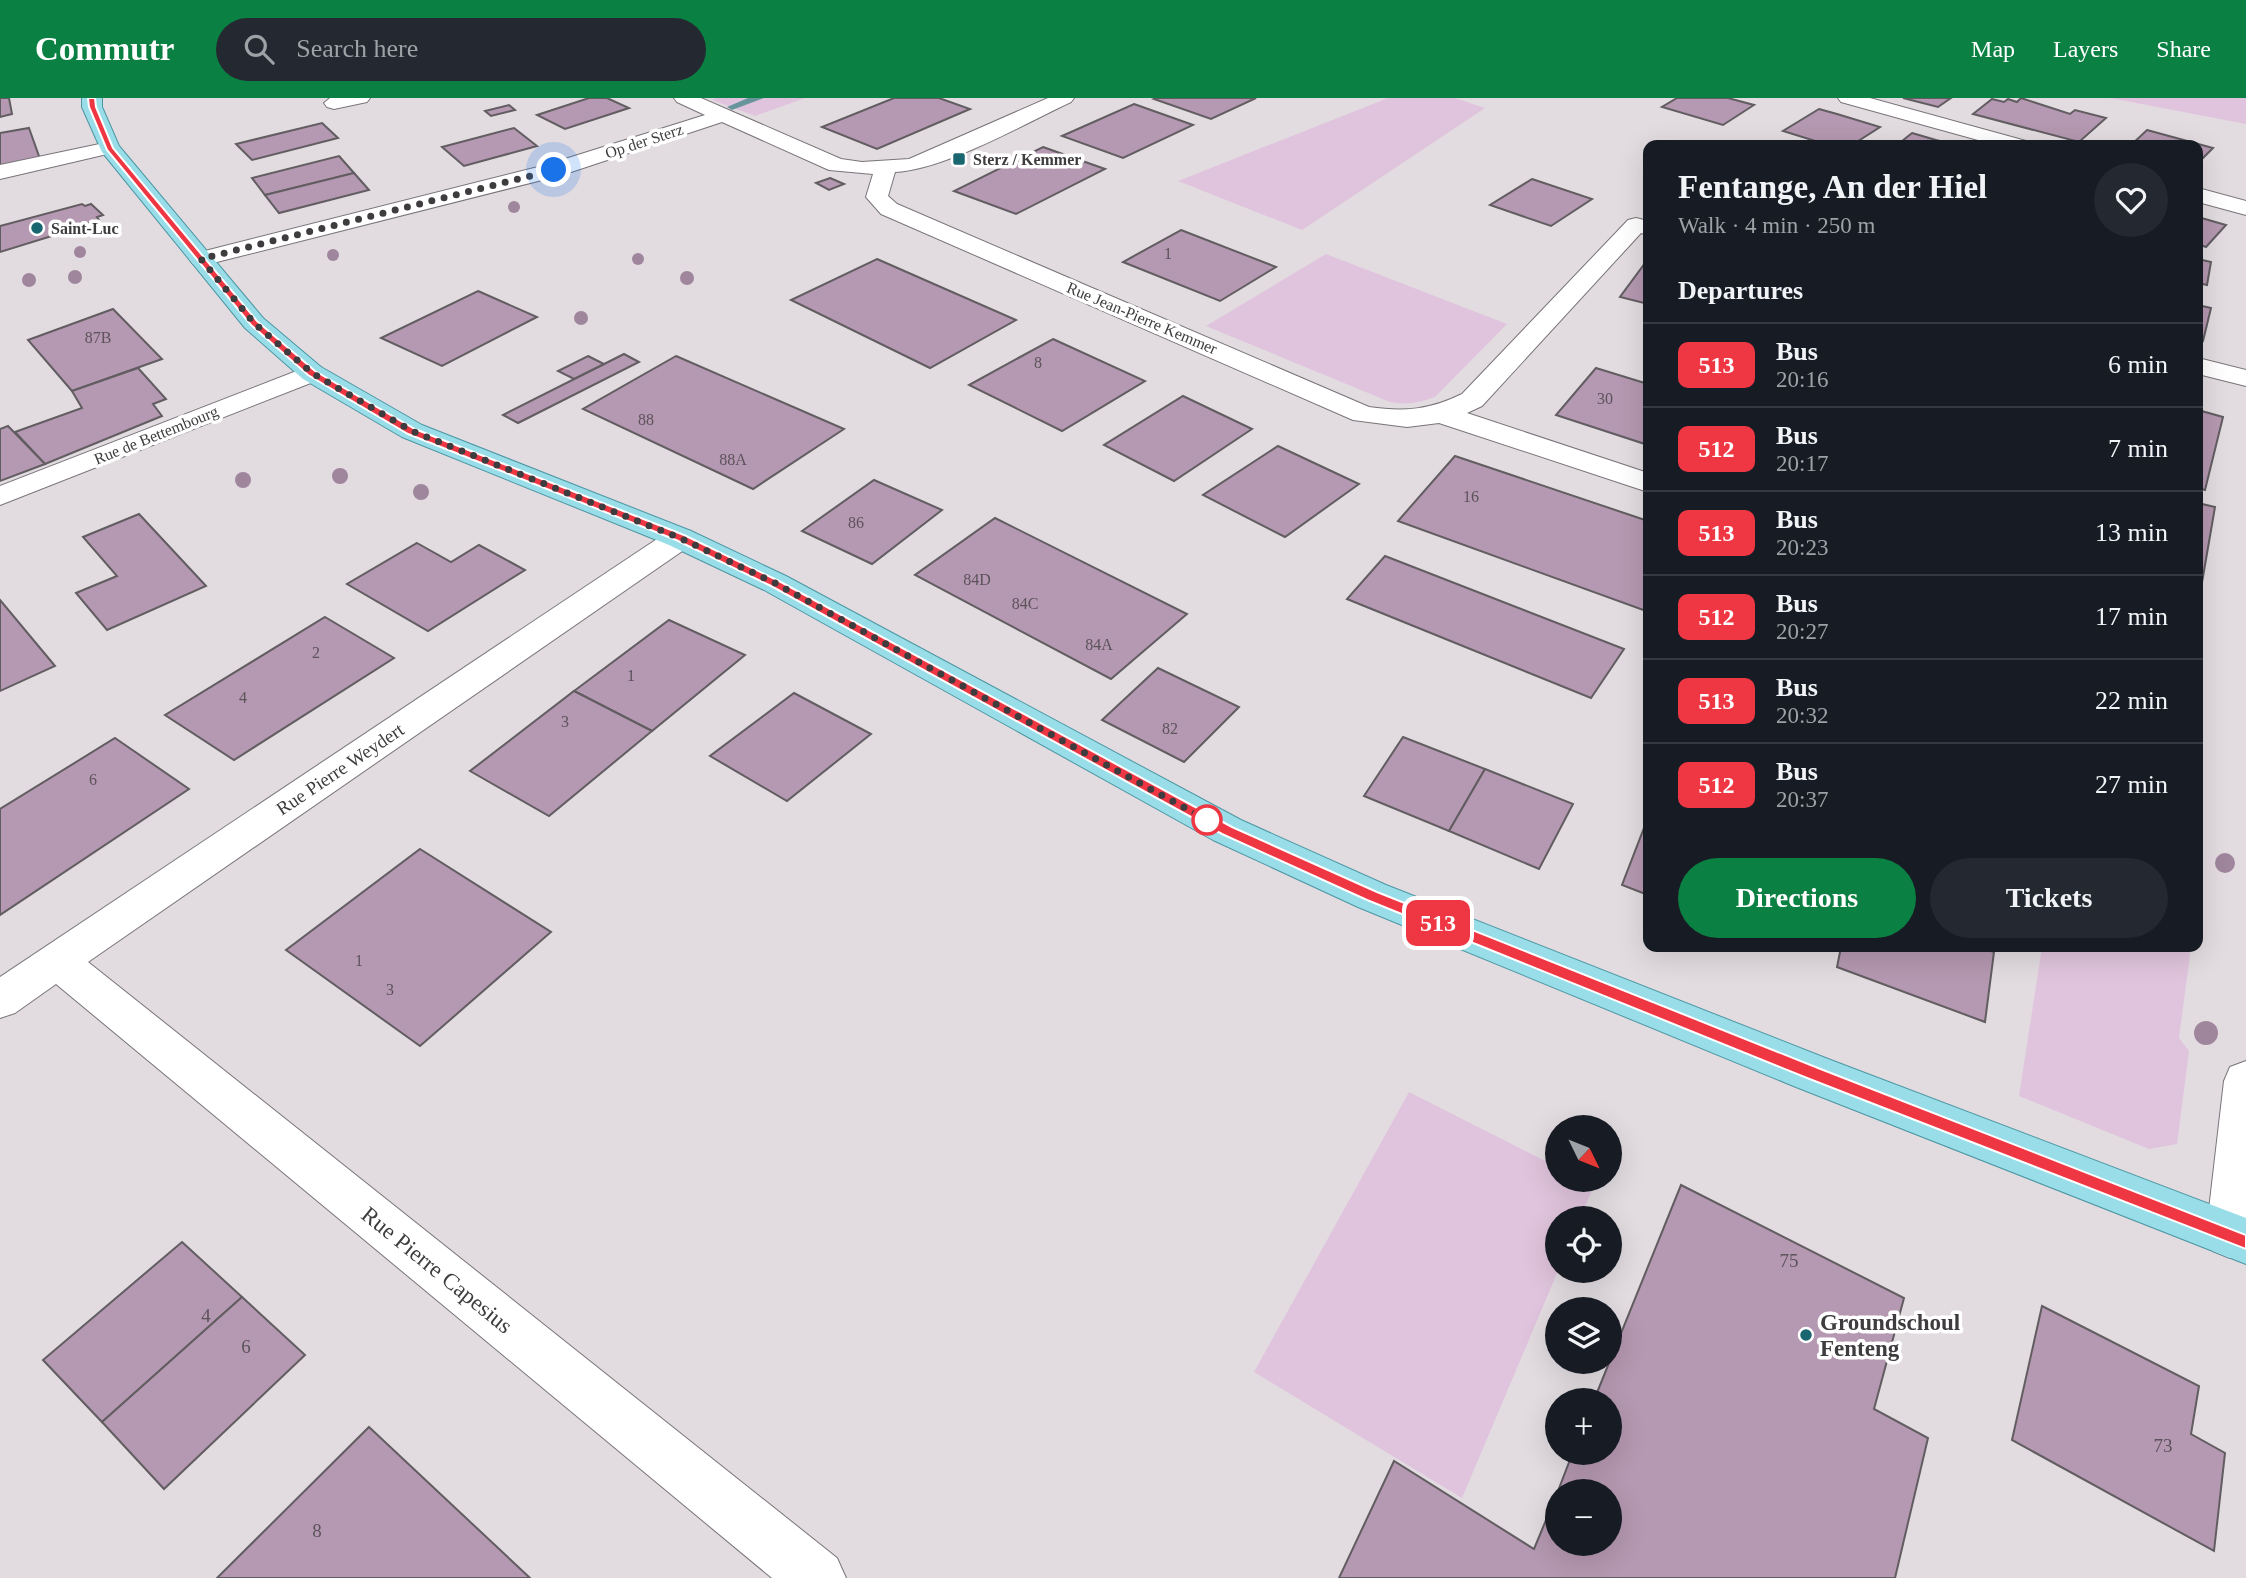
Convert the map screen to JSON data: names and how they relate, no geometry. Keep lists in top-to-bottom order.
{
  "streets": {
    "street": [
      "Op der Sterz",
      "Rue Jean-Pierre Kemmer",
      "Rue de Bettembourg",
      "Rue Pierre Weydert",
      "Rue Pierre Capesius"
    ]
  },
  "crossings": [
    ["Op der Sterz", "Rue Jean-Pierre Kemmer"],
    ["Rue Pierre Weydert", "Rue Pierre Capesius"]
  ],
  "places": {
    "transit": ["Sterz / Kemmer"],
    "other": ["Saint-Luc", "Groundschoul Fenteng"]
  },
  "lines": ["bus line 513"],
  "house_numbers": [
    "1",
    "87B",
    "8",
    "30",
    "88",
    "88A",
    "16",
    "86",
    "84D",
    "84C",
    "84A",
    "2",
    "1",
    "4",
    "3",
    "82",
    "6",
    "1",
    "3",
    "75",
    "4",
    "6",
    "73",
    "8"
  ],
  "north": "bottom right",
  "page": {
    "header": "Commutr",
    "search": "Search here",
    "nav": ["Map", "Layers", "Share"],
    "on_map": "513",
    "heading": [
      ["Fentange, An der Hiel", "Walk · 4 min · 250 m"],
      "Departures"
    ],
    "list": [
      {
        "mark": "513",
        "name": "Bus",
        "note": "20:16",
        "value": "6 min"
      },
      {
        "mark": "512",
        "name": "Bus",
        "note": "20:17",
        "value": "7 min"
      },
      {
        "mark": "513",
        "name": "Bus",
        "note": "20:23",
        "value": "13 min"
      },
      {
        "mark": "512",
        "name": "Bus",
        "note": "20:27",
        "value": "17 min"
      },
      {
        "mark": "513",
        "name": "Bus",
        "note": "20:32",
        "value": "22 min"
      },
      {
        "mark": "512",
        "name": "Bus",
        "note": "20:37",
        "value": "27 min"
      }
    ],
    "buttons": ["Directions", "Tickets"],
    "map_buttons": ["+", "−"]
  }
}
